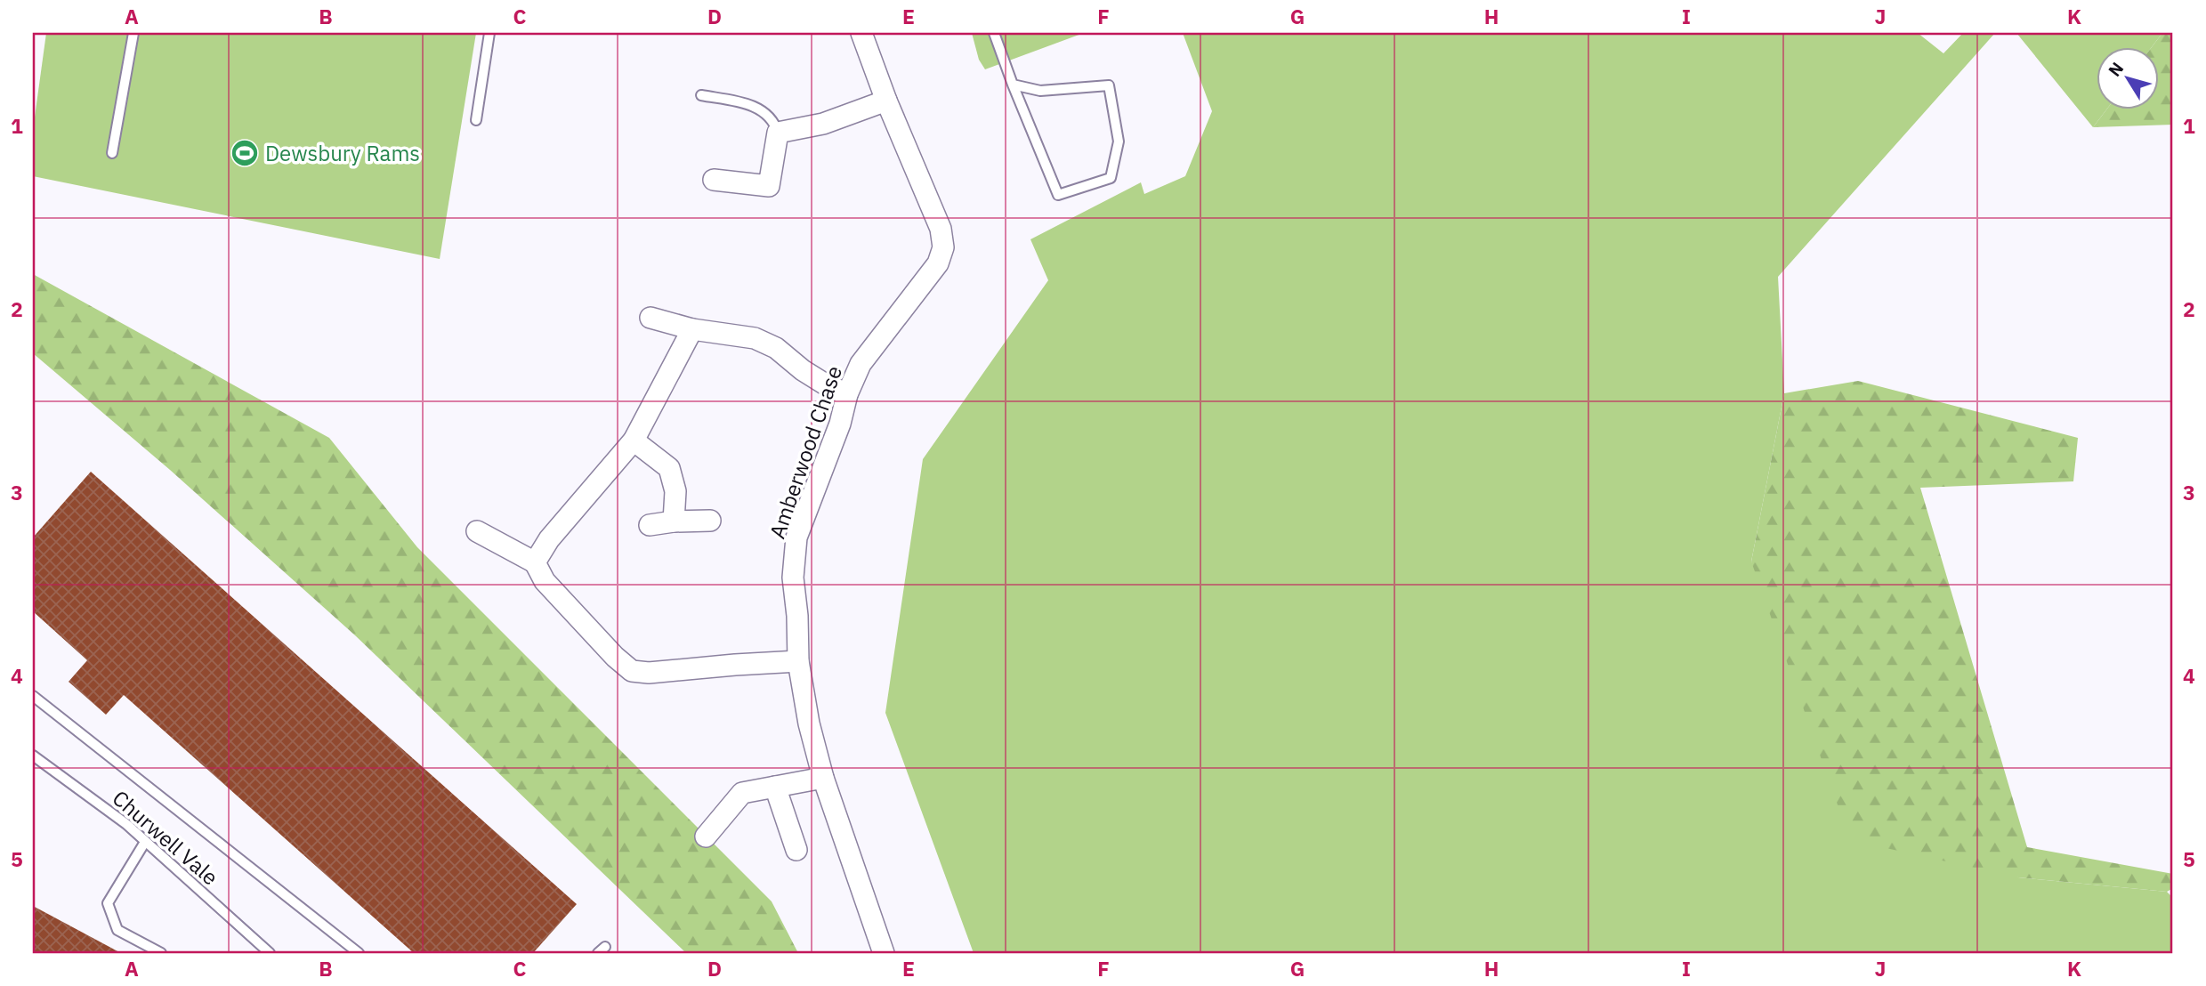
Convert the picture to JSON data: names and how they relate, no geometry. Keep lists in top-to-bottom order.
{
  "streets": {
    "street": ["Amberwood Chase"],
    "lane": ["Churwell Vale"]
  },
  "places": {
    "sports": ["Dewsbury Rams"]
  },
  "north": "top left",
  "grid": {
    "columns": [
      "A",
      "B",
      "C",
      "D",
      "E",
      "F",
      "G",
      "H",
      "I",
      "J",
      "K"
    ],
    "rows": [
      "1",
      "2",
      "3",
      "4",
      "5"
    ]
  }
}
